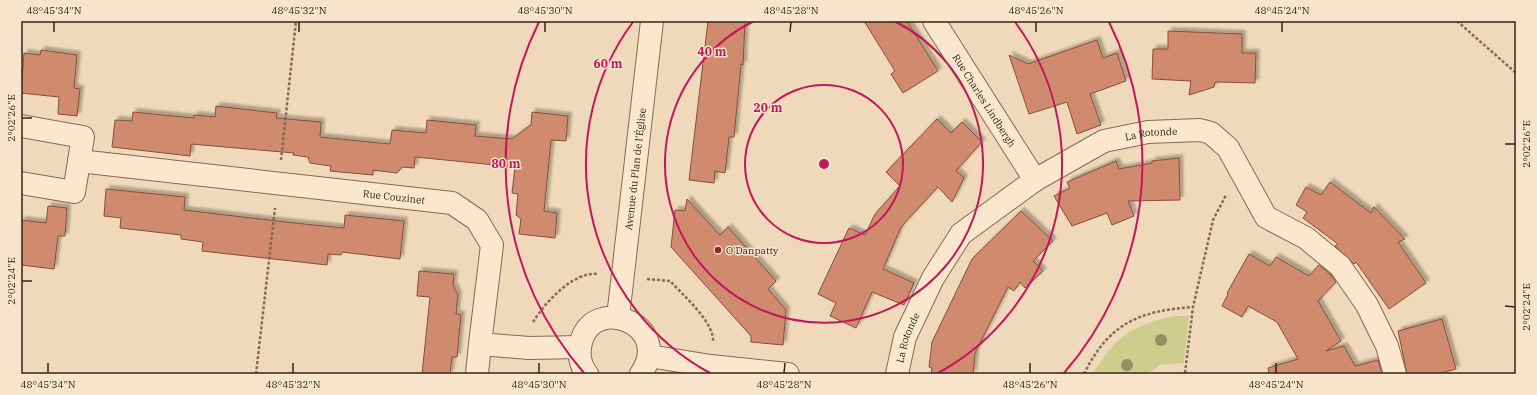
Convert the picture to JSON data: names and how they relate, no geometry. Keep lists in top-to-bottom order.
{
  "streets": {
    "street": [
      "Rue Charles Lindbergh",
      "La Rotonde",
      "Avenue du Plan de l'Église",
      "Rue Couzinet"
    ]
  },
  "crossings": [
    ["Rue Charles Lindbergh", "La Rotonde"]
  ],
  "places": ["O'Danpatty"],
  "coordinates": [
    "48°45'34\"N",
    "48°45'32\"N",
    "48°45'30\"N",
    "48°45'28\"N",
    "48°45'26\"N",
    "48°45'24\"N",
    "2°02'26\"E",
    "2°02'24\"E"
  ],
  "rings": [
    "40 m",
    "60 m",
    "20 m",
    "80 m"
  ]
}
